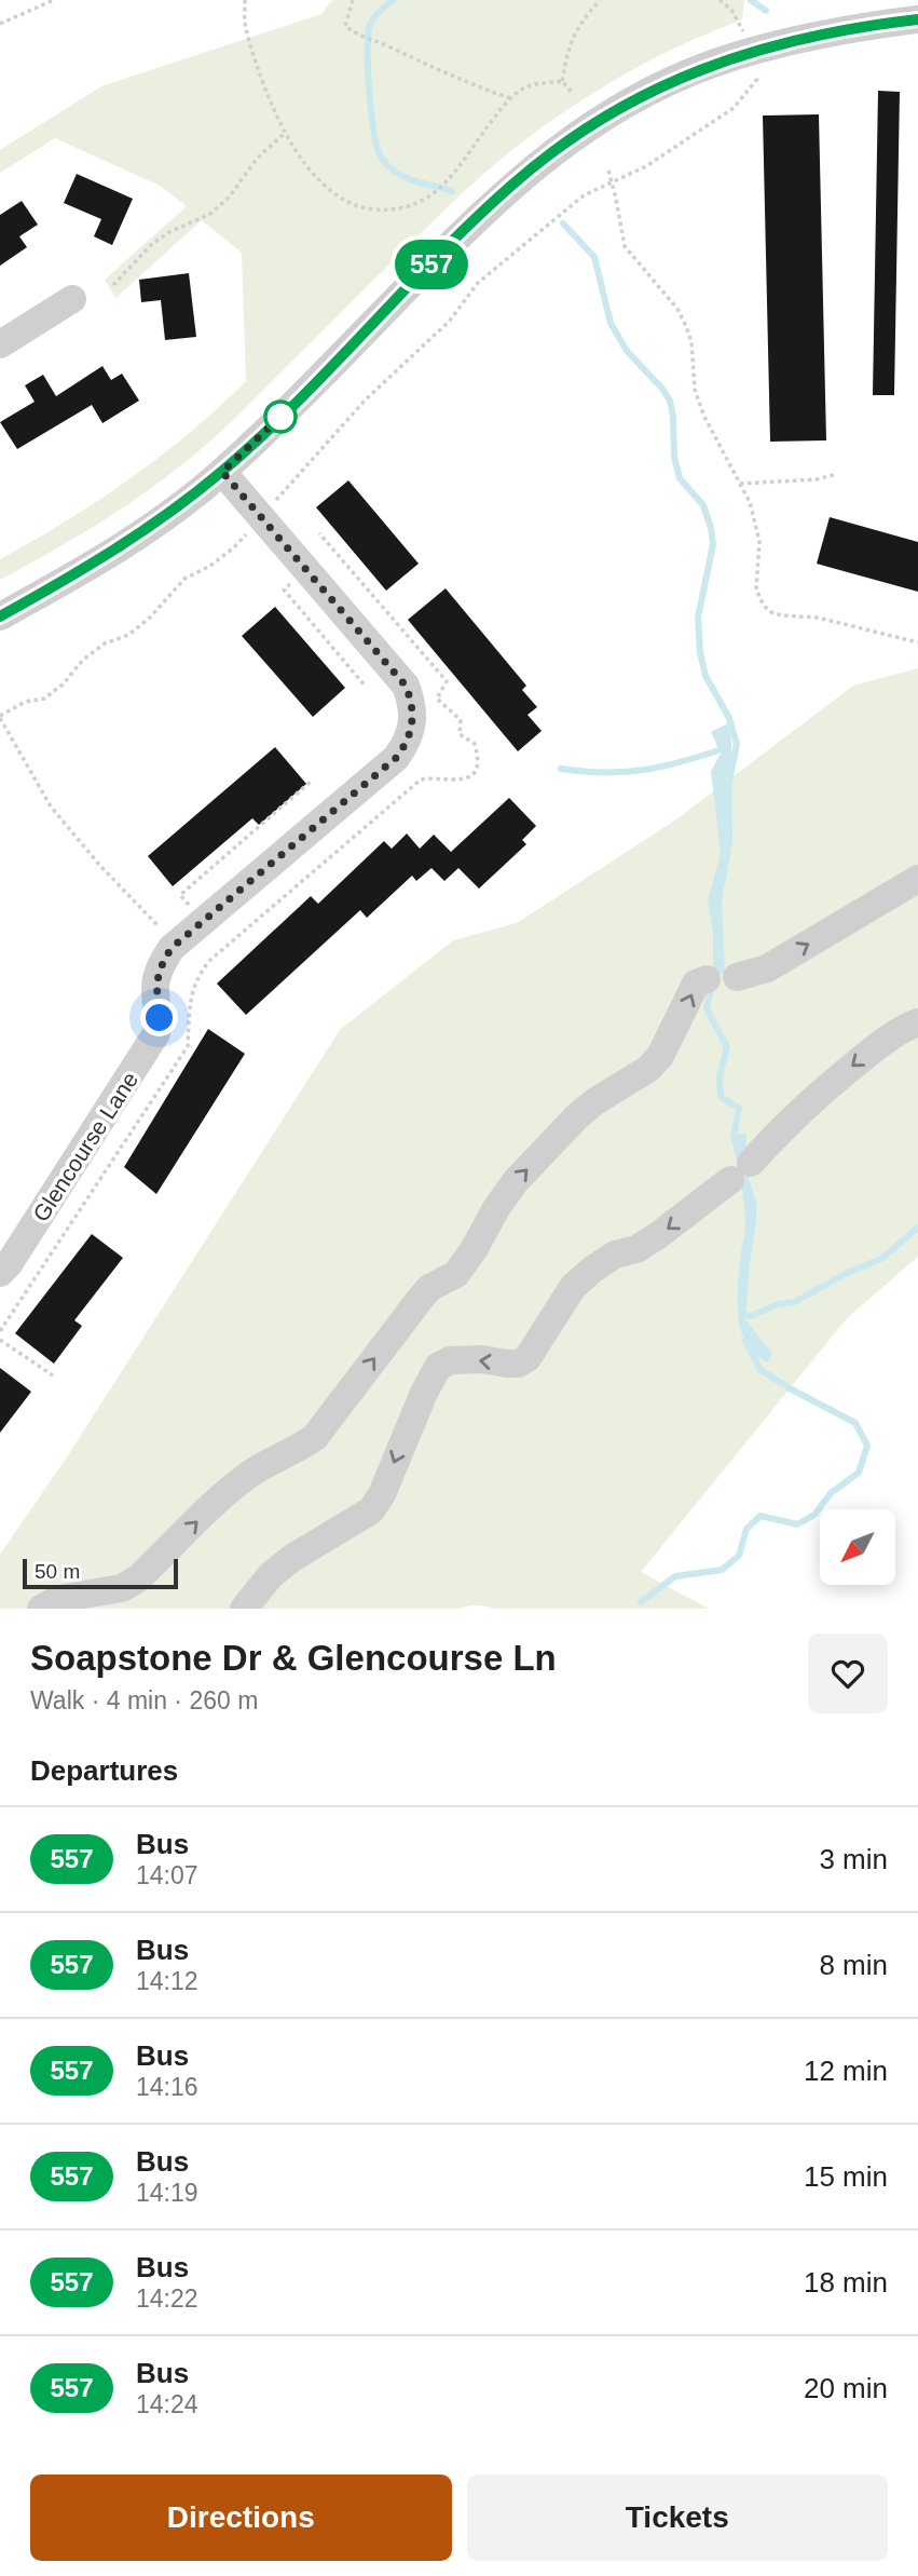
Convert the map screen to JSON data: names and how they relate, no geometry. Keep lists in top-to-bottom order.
{
  "streets": {
    "street": ["Glencourse Lane"]
  },
  "lines": ["bus line 557"],
  "scale_bar": "50 m",
  "north": "bottom left",
  "page": {
    "on_map": "557",
    "scale": "50 m",
    "heading": [
      ["Soapstone Dr & Glencourse Ln", "Walk · 4 min · 260 m"],
      "Departures"
    ],
    "list": [
      {
        "mark": "557",
        "name": "Bus",
        "note": "14:07",
        "value": "3 min"
      },
      {
        "mark": "557",
        "name": "Bus",
        "note": "14:12",
        "value": "8 min"
      },
      {
        "mark": "557",
        "name": "Bus",
        "note": "14:16",
        "value": "12 min"
      },
      {
        "mark": "557",
        "name": "Bus",
        "note": "14:19",
        "value": "15 min"
      },
      {
        "mark": "557",
        "name": "Bus",
        "note": "14:22",
        "value": "18 min"
      },
      {
        "mark": "557",
        "name": "Bus",
        "note": "14:24",
        "value": "20 min"
      }
    ],
    "buttons": ["Directions", "Tickets"]
  }
}
